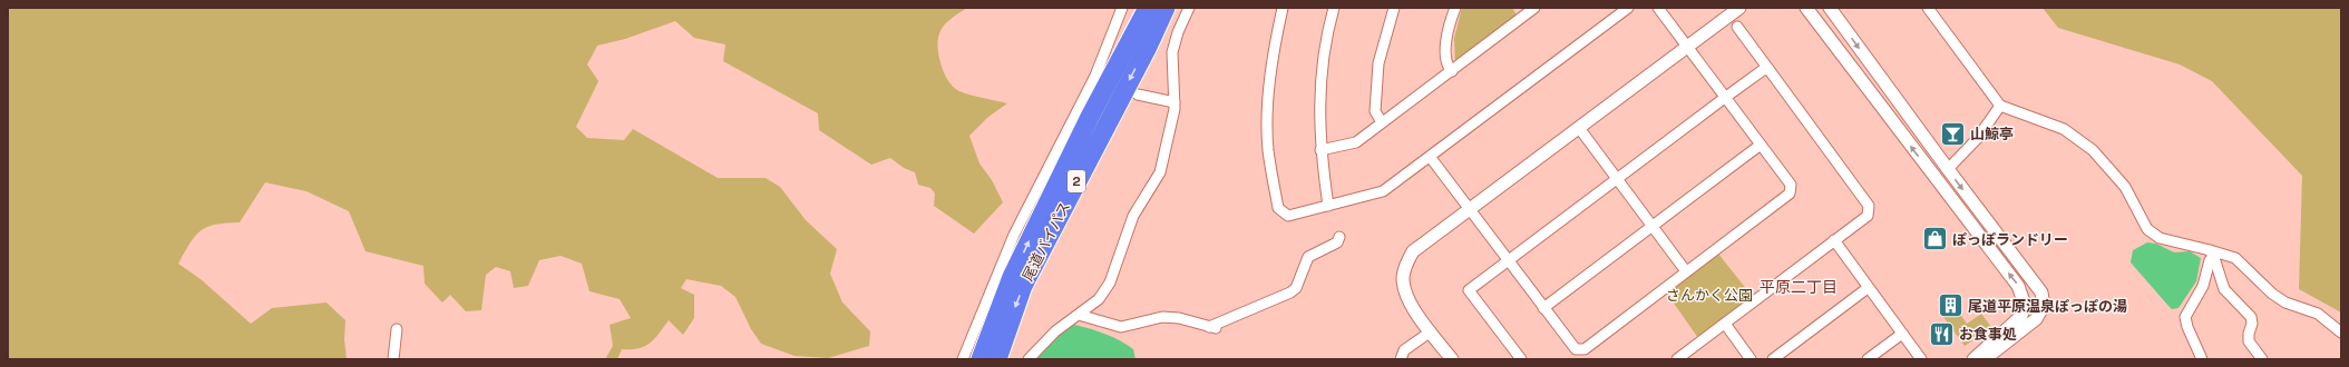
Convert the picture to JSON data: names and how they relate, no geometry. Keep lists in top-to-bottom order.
{
  "streets": {
    "highway": ["2", "尾道バイパス"]
  },
  "districts": ["平原二丁目"],
  "parks": ["さんかく公園"],
  "places": {
    "bar": ["山鯨亭"],
    "shop": ["ぽっぽランドリー"],
    "building": ["尾道平原温泉ぽっぽの湯"],
    "restaurant": ["お食事処"]
  }
}
